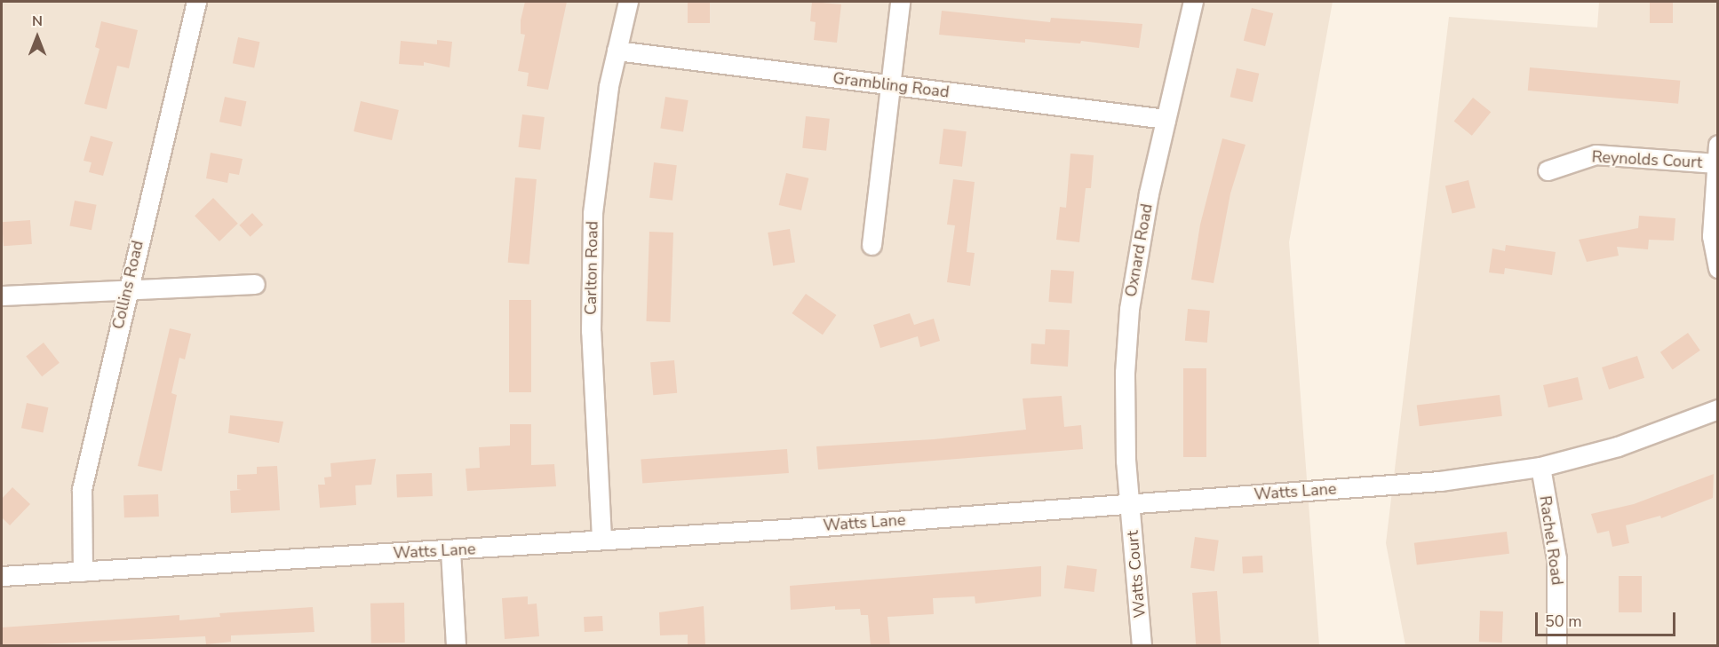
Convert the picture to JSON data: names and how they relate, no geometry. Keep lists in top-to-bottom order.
{
  "streets": {
    "street": [
      "Grambling Road",
      "Reynolds Court",
      "Oxnard Road",
      "Carlton Road",
      "Collins Road",
      "Watts Lane",
      "Rachel Road",
      "Watts Court"
    ]
  },
  "crossings": [
    ["Grambling Road", "Oxnard Road"],
    ["Grambling Road", "Carlton Road"],
    ["Oxnard Road", "Watts Lane"],
    ["Oxnard Road", "Watts Court"],
    ["Carlton Road", "Watts Lane"],
    ["Collins Road", "Watts Lane"],
    ["Watts Lane", "Rachel Road"],
    ["Watts Lane", "Watts Court"]
  ],
  "scale_bar": "50 m",
  "north": "top"
}
